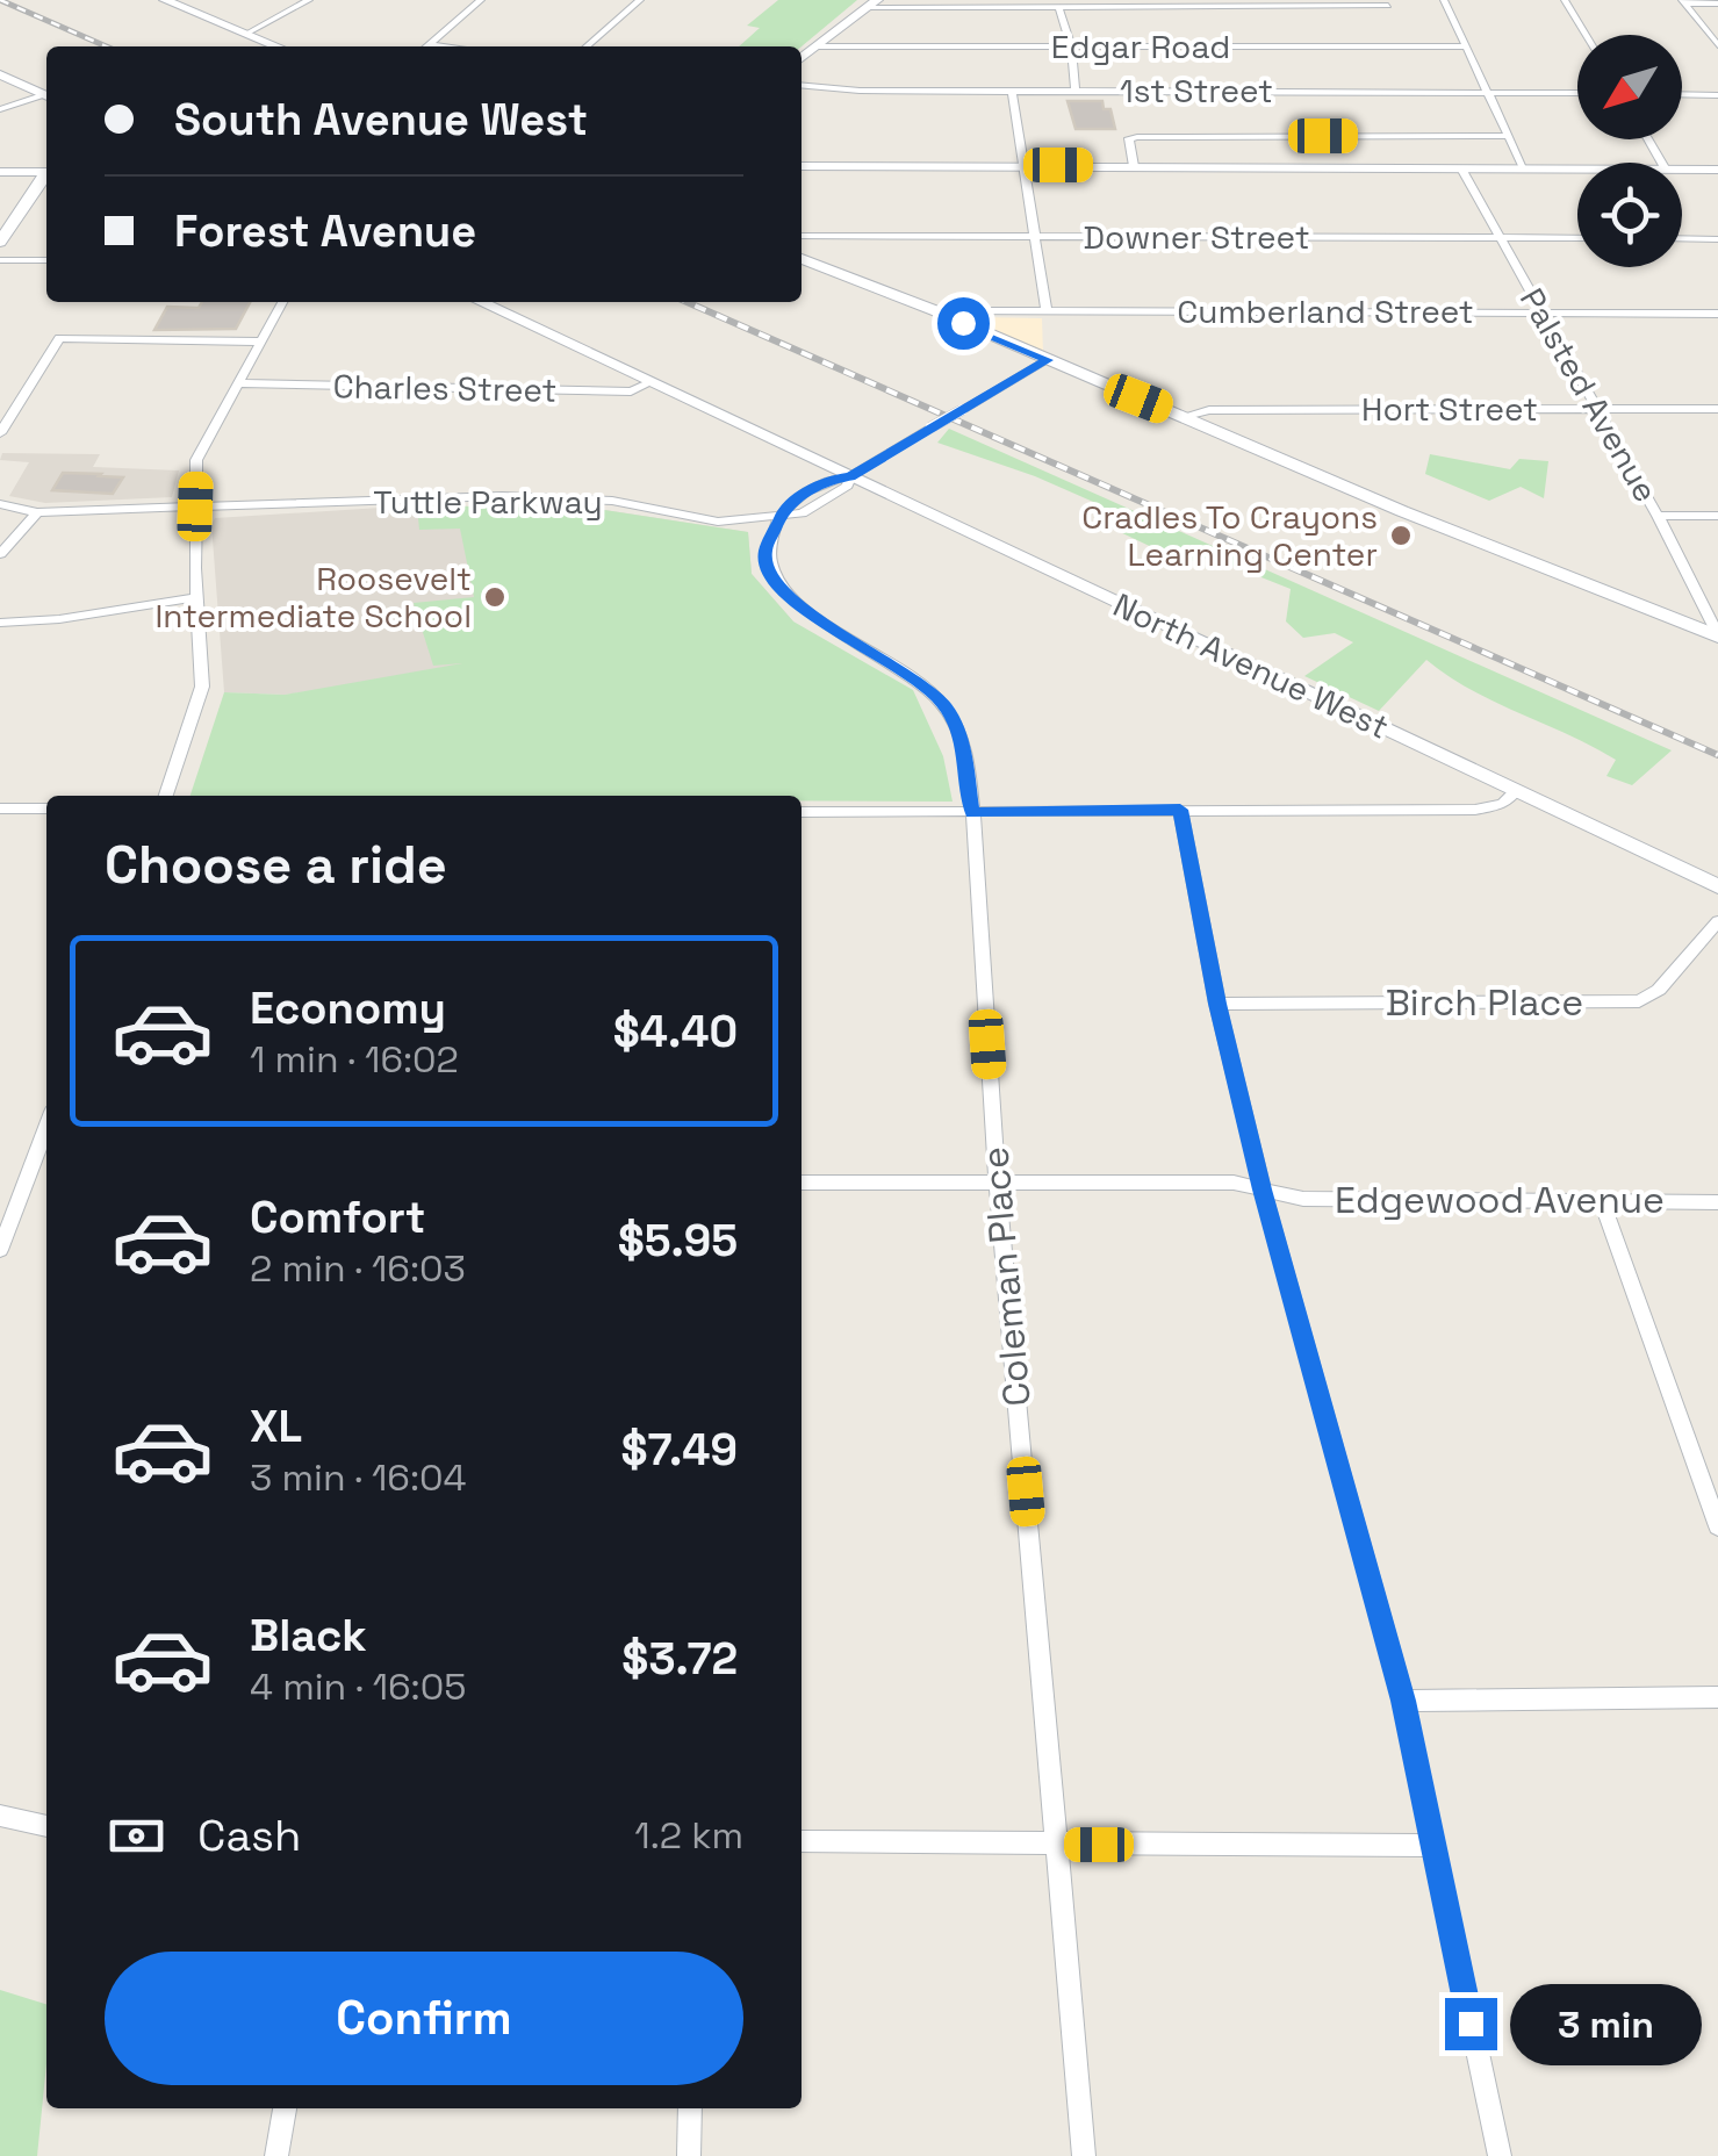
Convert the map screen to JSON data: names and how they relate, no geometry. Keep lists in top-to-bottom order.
{
  "streets": {
    "main road": ["North Avenue West"],
    "street": [
      "Edgar Road",
      "1st Street",
      "Downer Street",
      "Cumberland Street",
      "Charles Street",
      "Palsted Avenue",
      "Hort Street",
      "Tuttle Parkway",
      "Birch Place",
      "Edgewood Avenue",
      "Coleman Place"
    ]
  },
  "crossings": [
    ["Downer Street", "Palsted Avenue"],
    ["Cumberland Street", "Palsted Avenue"],
    ["Charles Street", "North Avenue West"],
    ["Palsted Avenue", "Hort Street"],
    ["Tuttle Parkway", "North Avenue West"],
    ["Edgewood Avenue", "Coleman Place"]
  ],
  "places": ["Cradles To Crayons Learning Center", "Roosevelt Intermediate School"],
  "north": "bottom left",
  "page": {
    "banner": ["South Avenue West", "Forest Avenue"],
    "heading": "Choose a ride",
    "list": [
      {
        "name": "Economy",
        "note": "1 min · 16:02",
        "value": "$4.40"
      },
      {
        "name": "Comfort",
        "note": "2 min · 16:03",
        "value": "$5.95"
      },
      {
        "name": "XL",
        "note": "3 min · 16:04",
        "value": "$7.49"
      },
      {
        "name": "Black",
        "note": "4 min · 16:05",
        "value": "$3.72"
      }
    ],
    "pay": ["Cash", "1.2 km"],
    "buttons": "Confirm",
    "bubble": "3 min"
  }
}
